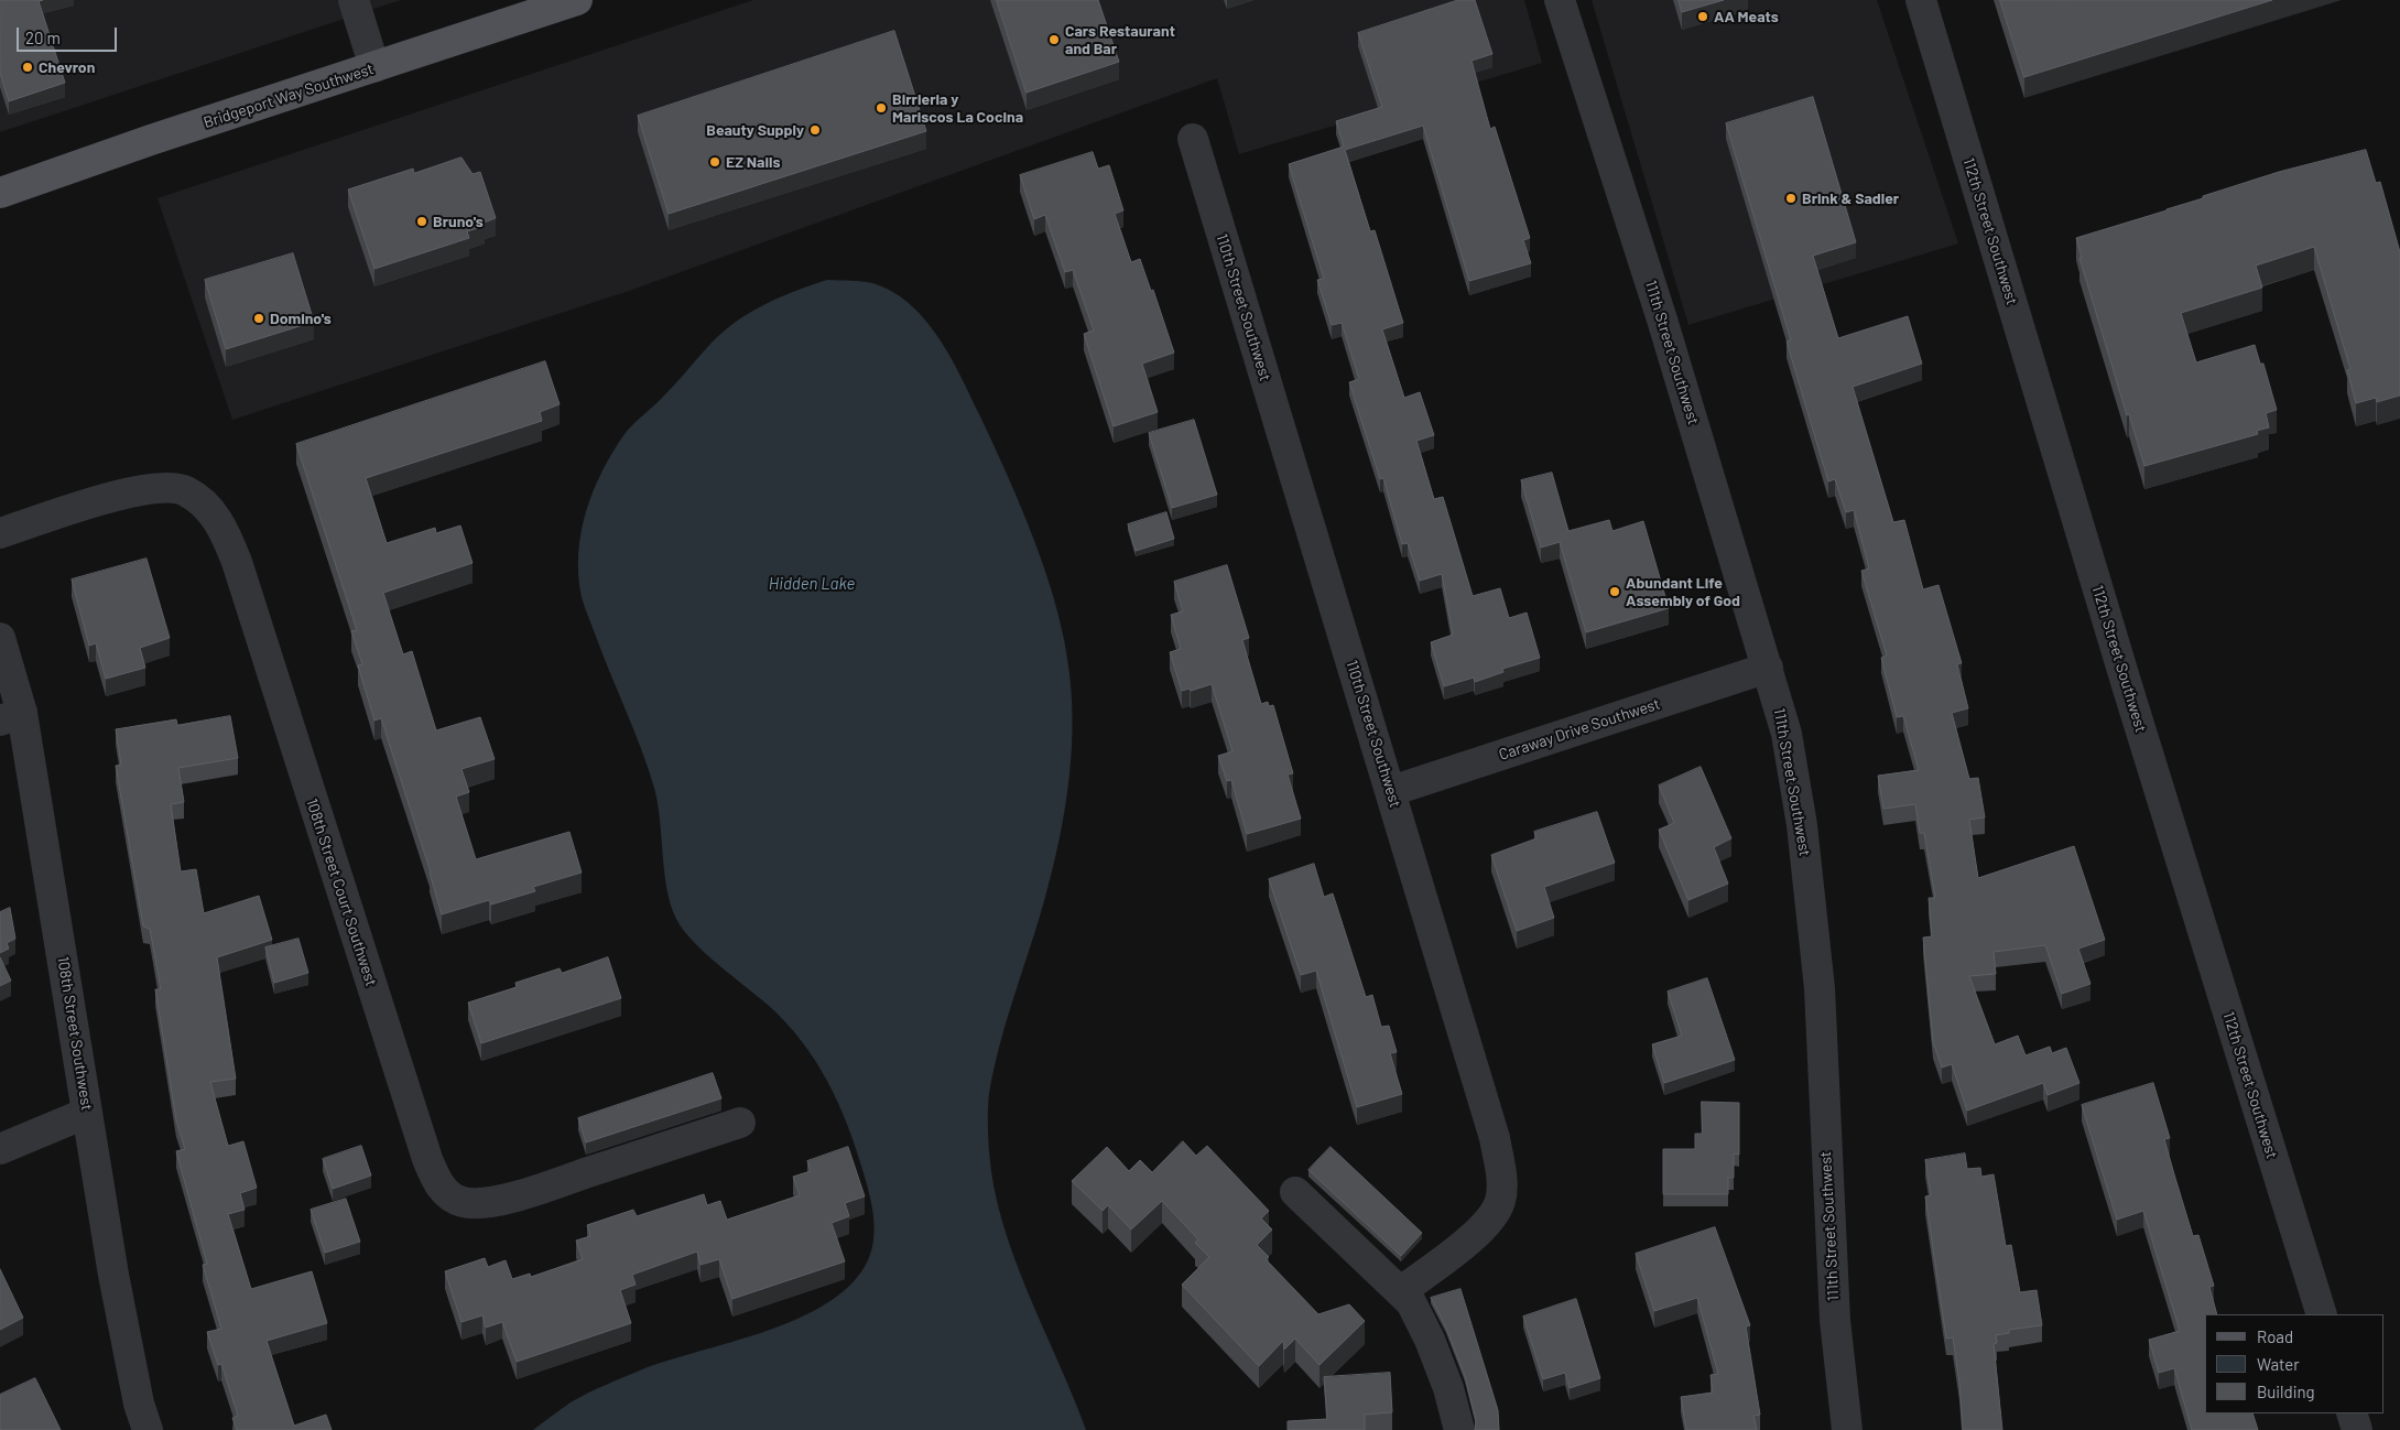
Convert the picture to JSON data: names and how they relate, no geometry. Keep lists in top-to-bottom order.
{
  "streets": {
    "main road": ["Bridgeport Way Southwest"],
    "street": [
      "112th Street Southwest",
      "110th Street Southwest",
      "111th Street Southwest",
      "Caraway Drive Southwest",
      "108th Street Court Southwest",
      "108th Street Southwest"
    ]
  },
  "crossings": [
    ["110th Street Southwest", "Caraway Drive Southwest"],
    ["111th Street Southwest", "Caraway Drive Southwest"]
  ],
  "water": ["Hidden Lake"],
  "places": [
    "AA Meats",
    "Cars Restaurant and Bar",
    "Chevron",
    "Birrieria y Mariscos La Cocina",
    "Beauty Supply",
    "EZ Nails",
    "Brink & Sadler",
    "Bruno's",
    "Domino's",
    "Abundant Life Assembly of God"
  ],
  "legend": ["Road", "Water", "Building"],
  "scale_bar": "20 m"
}
